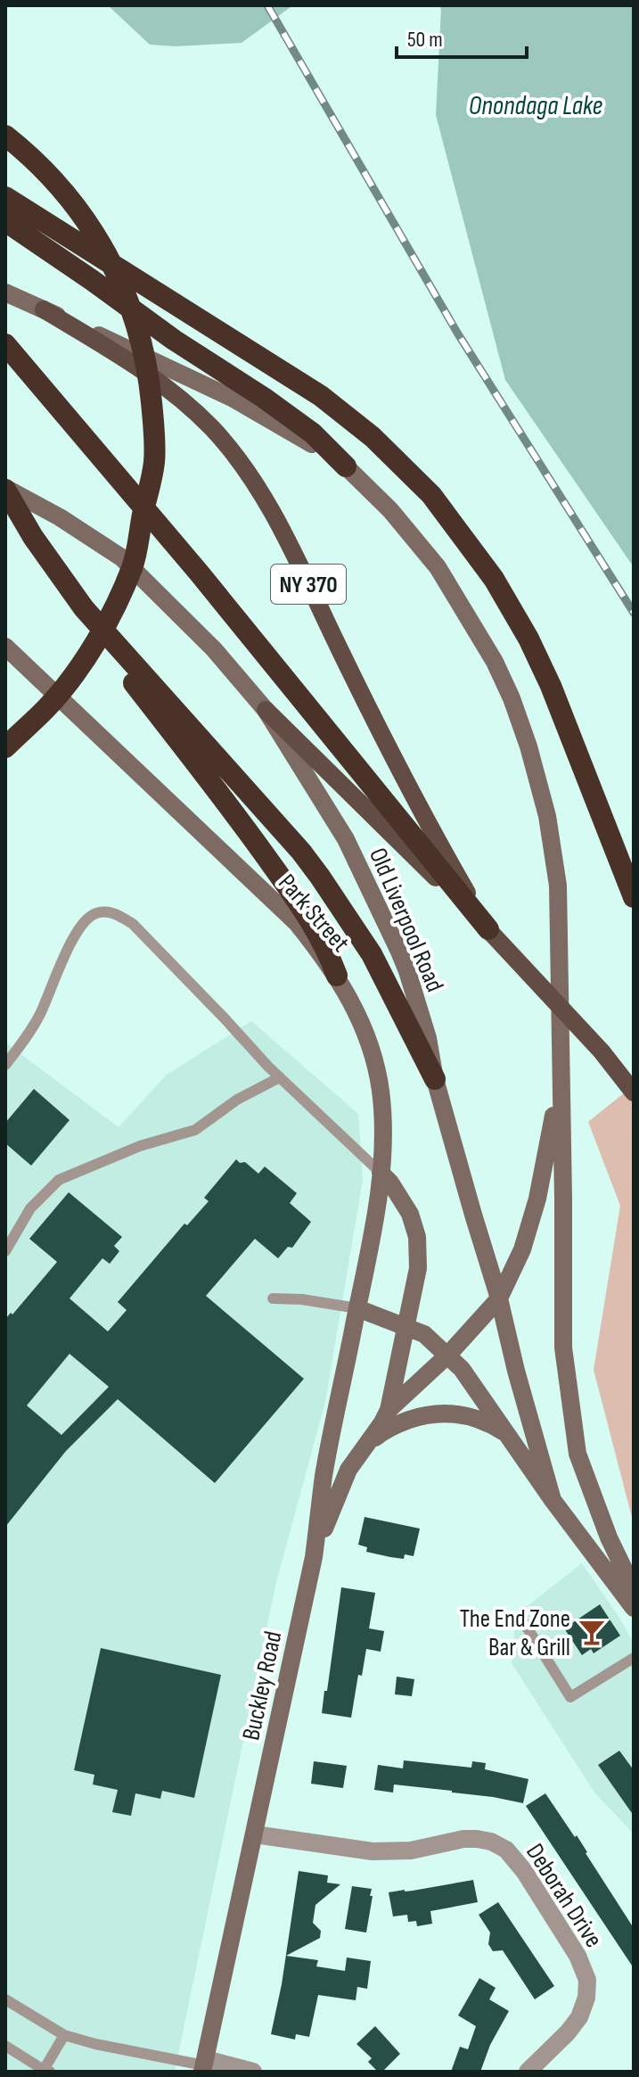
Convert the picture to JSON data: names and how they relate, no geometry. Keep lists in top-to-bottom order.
{
  "streets": {
    "main road": [
      "NY 370",
      "Park Street",
      "Old Liverpool Road",
      "Buckley Road"
    ],
    "street": ["Deborah Drive"]
  },
  "crossings": [
    ["NY 370", "Old Liverpool Road"],
    ["Park Street", "Old Liverpool Road"],
    ["Park Street", "Buckley Road"],
    ["Old Liverpool Road", "Buckley Road"],
    ["Buckley Road", "Deborah Drive"]
  ],
  "water": ["Onondaga Lake"],
  "places": {
    "bar": ["The End Zone Bar & Grill"]
  },
  "scale_bar": "50 m"
}
